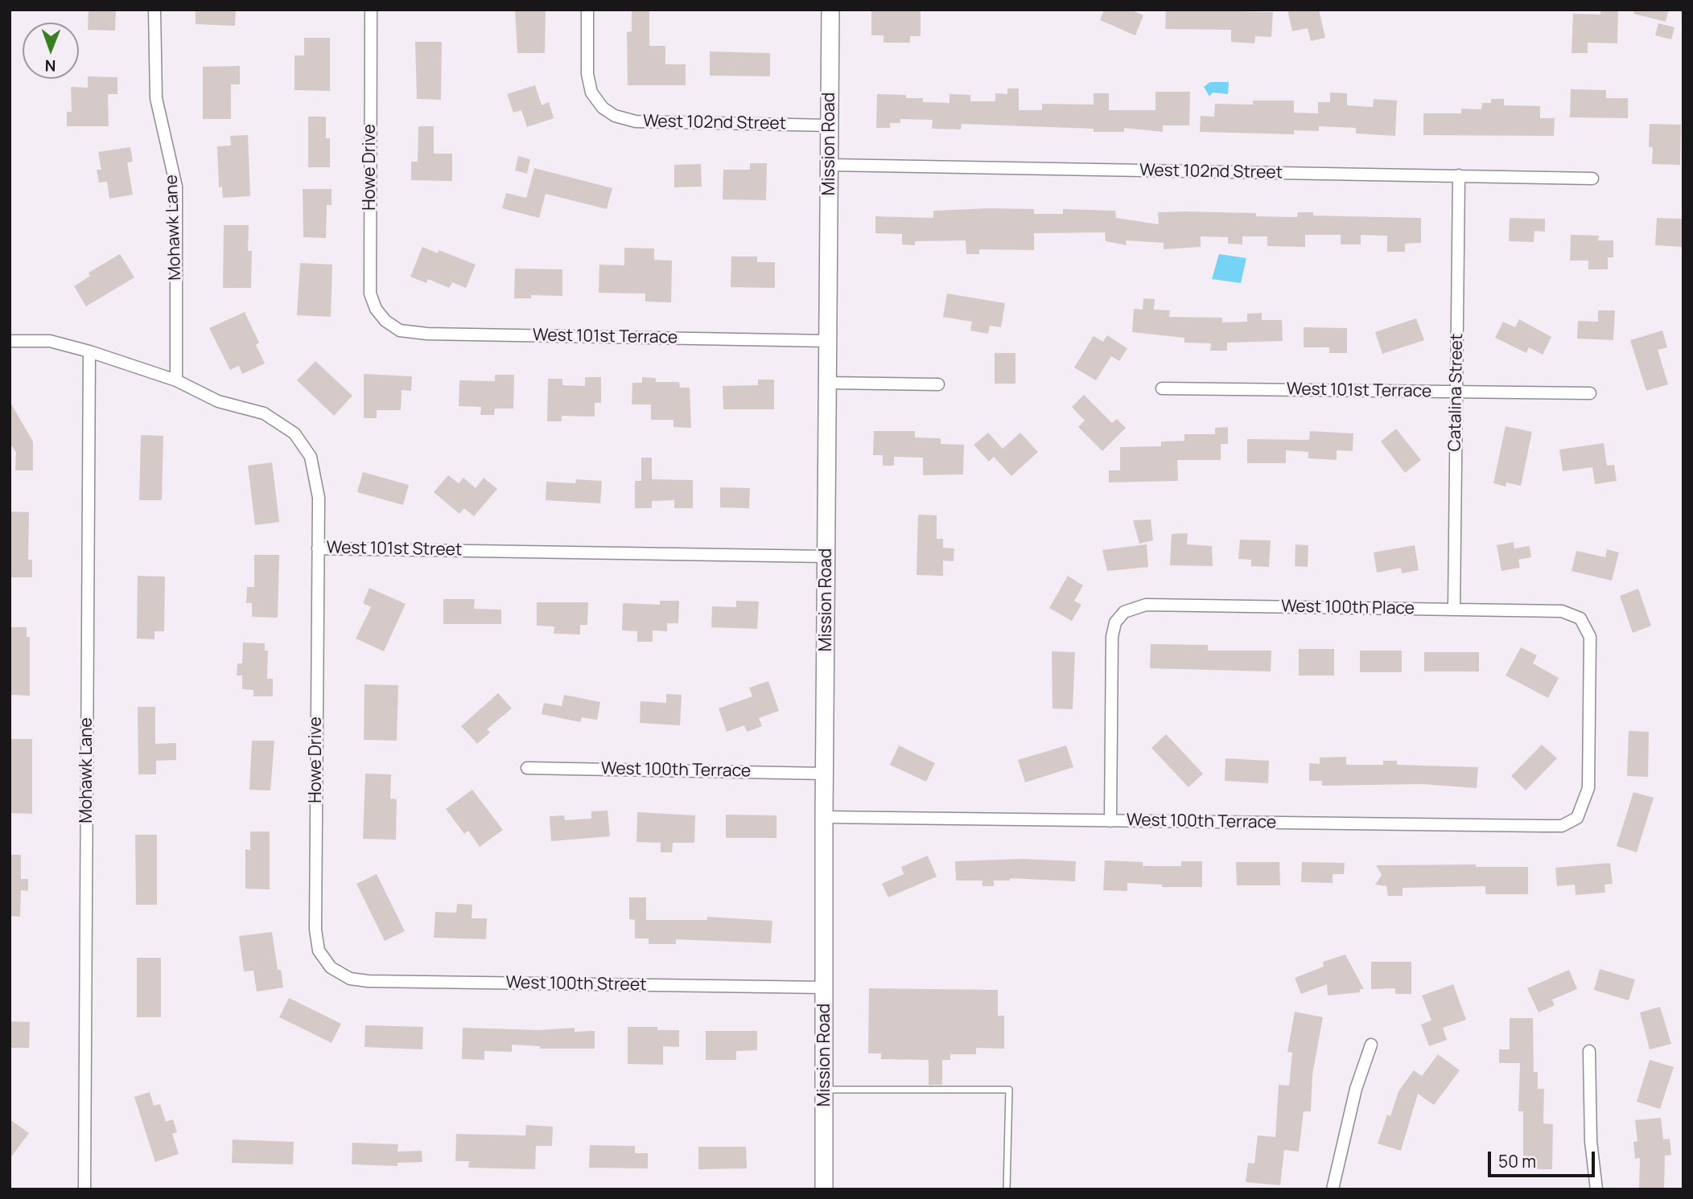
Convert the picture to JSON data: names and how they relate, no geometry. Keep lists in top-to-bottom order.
{
  "streets": {
    "main road": ["Mission Road"],
    "street": [
      "West 102nd Street",
      "Howe Drive",
      "Mohawk Lane",
      "West 101st Terrace",
      "Catalina Street",
      "West 101st Street",
      "West 100th Place",
      "West 100th Terrace",
      "West 100th Street"
    ]
  },
  "crossings": [
    ["West 102nd Street", "Mission Road"],
    ["West 102nd Street", "Catalina Street"],
    ["Mission Road", "West 101st Terrace"],
    ["Mission Road", "West 101st Street"],
    ["Mission Road", "West 100th Terrace"],
    ["Mission Road", "West 100th Street"],
    ["Howe Drive", "West 101st Terrace"],
    ["Howe Drive", "West 101st Street"],
    ["Howe Drive", "West 100th Street"],
    ["Mohawk Lane", "West 101st Street"],
    ["West 101st Terrace", "Catalina Street"],
    ["Catalina Street", "West 100th Place"],
    ["West 100th Place", "West 100th Terrace"]
  ],
  "scale_bar": "50 m",
  "north": "bottom"
}
